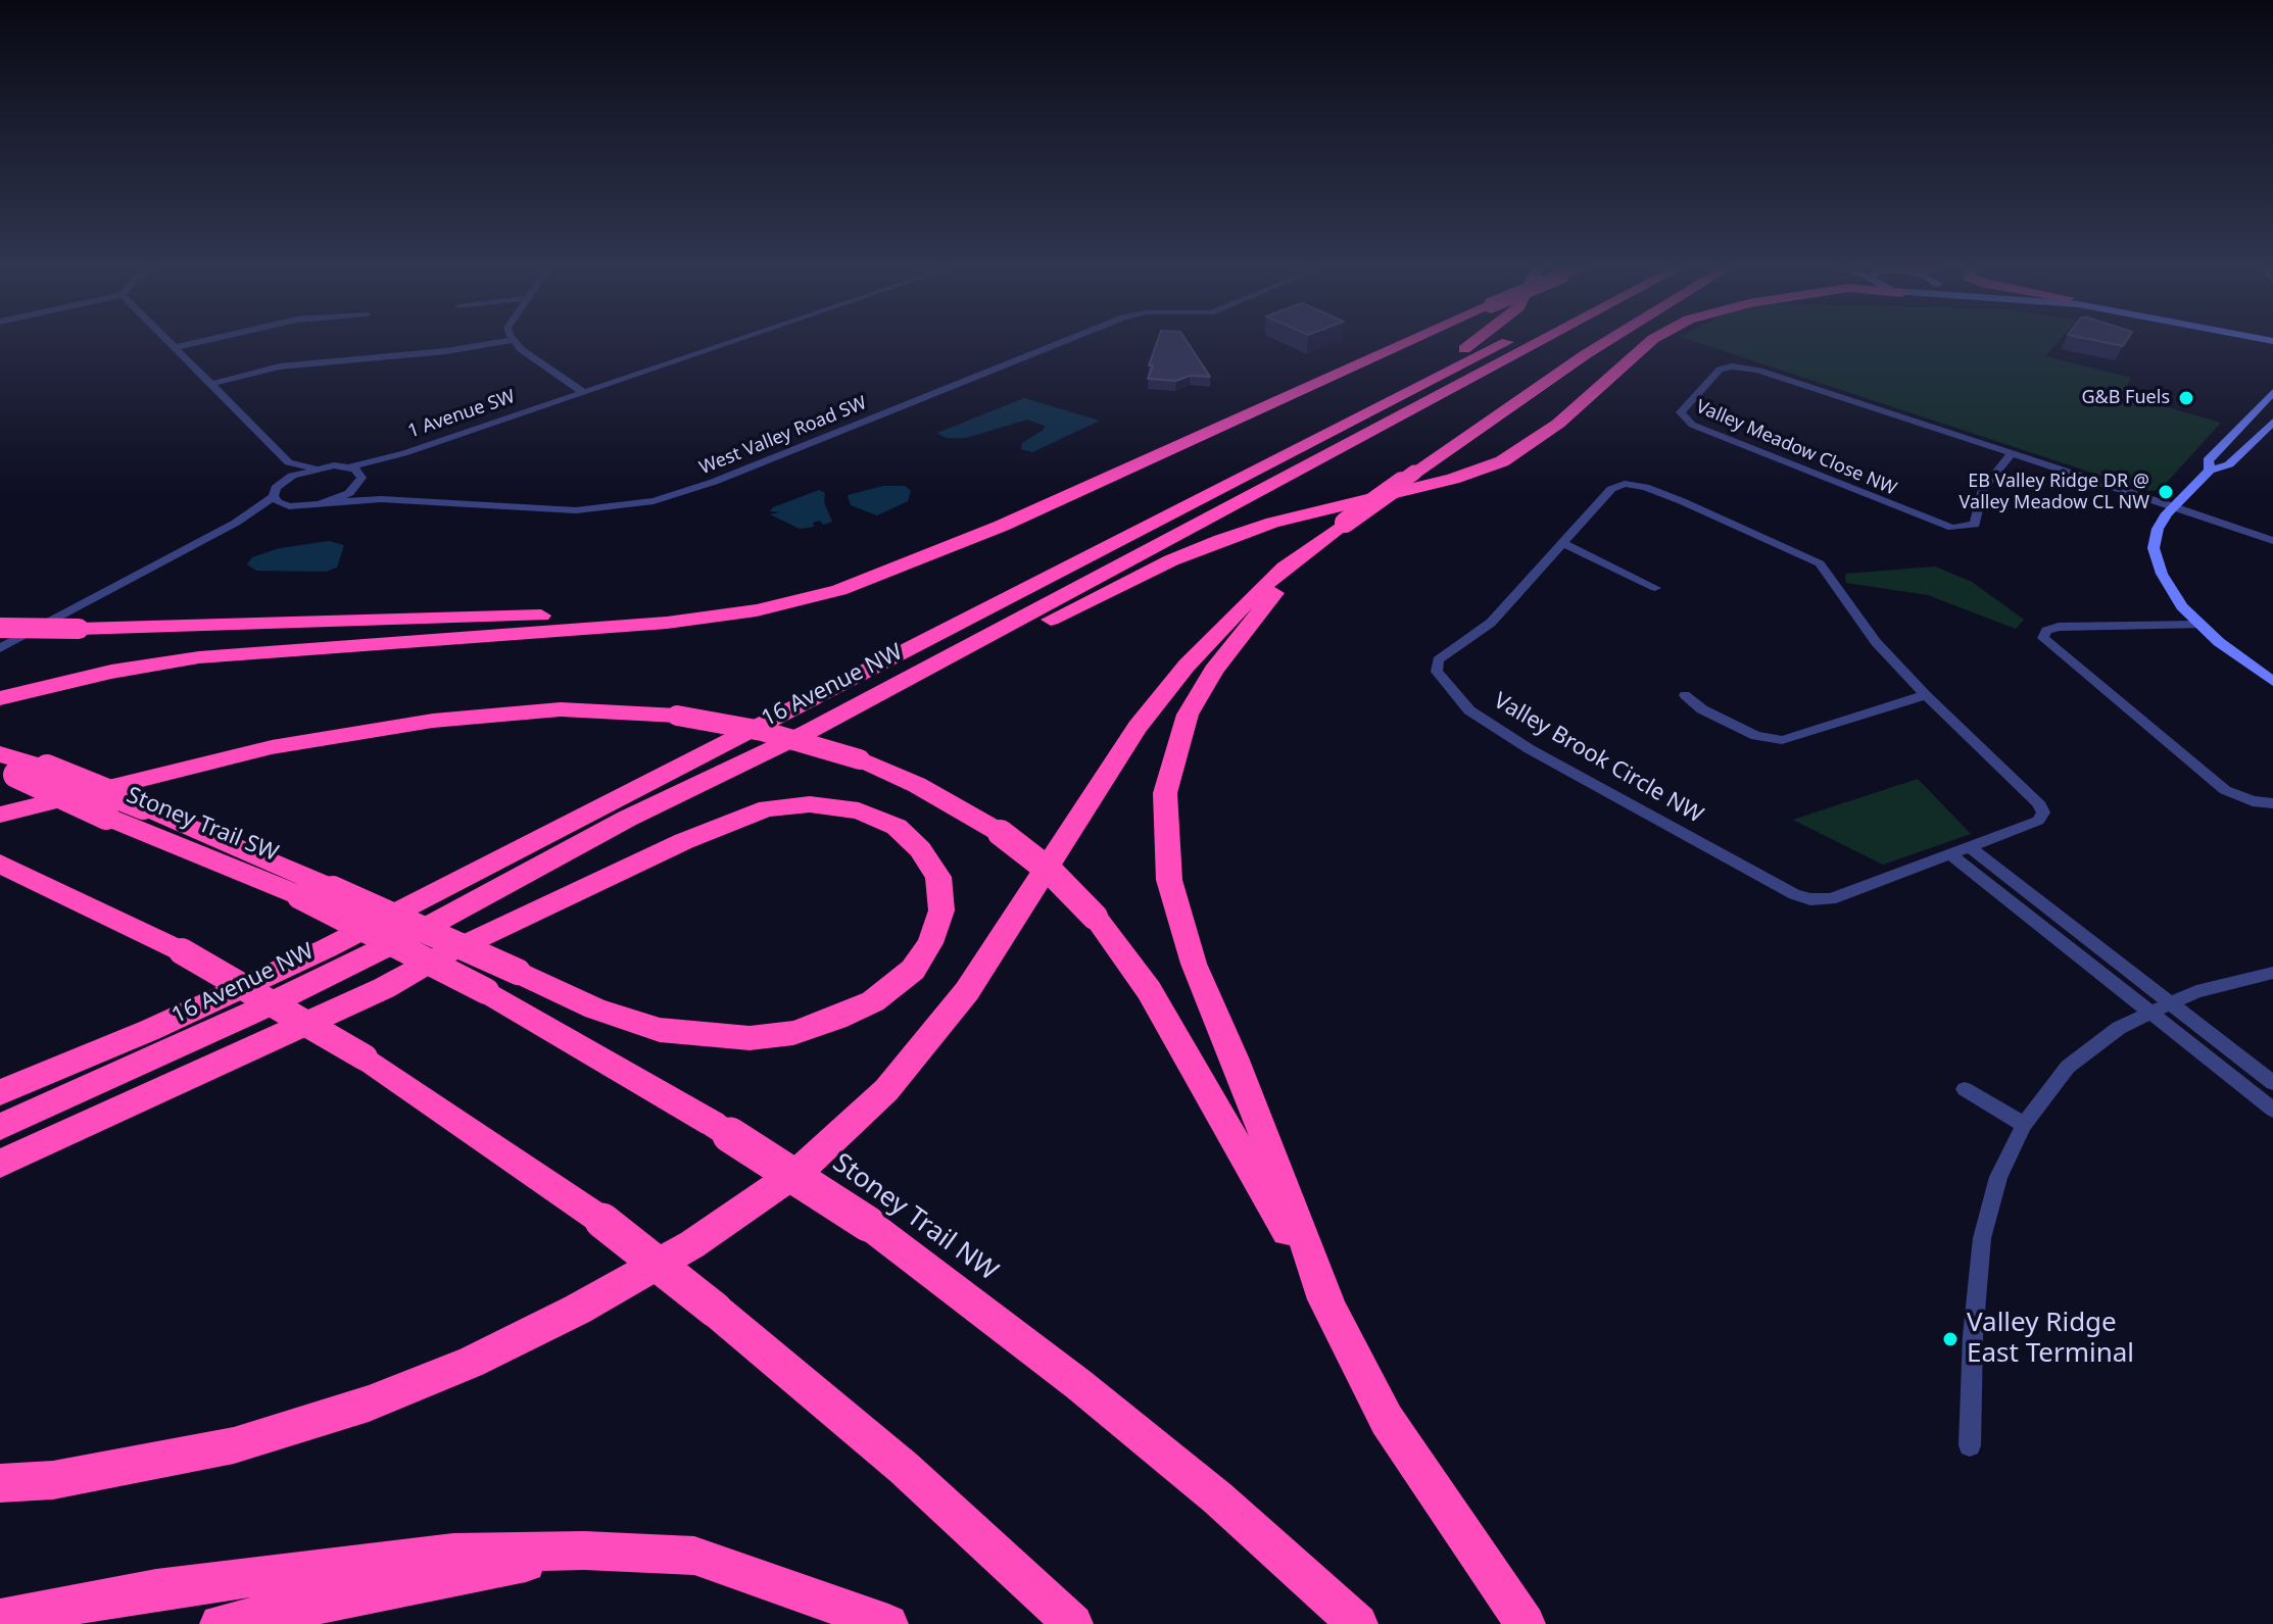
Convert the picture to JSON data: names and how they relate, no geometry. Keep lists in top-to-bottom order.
{
  "streets": {
    "highway": ["16 Avenue NW", "Stoney Trail SW", "Stoney Trail NW"],
    "street": [
      "1 Avenue SW",
      "West Valley Road SW",
      "Valley Meadow Close NW",
      "Valley Brook Circle NW"
    ]
  },
  "crossings": [
    ["1 Avenue SW", "West Valley Road SW"],
    ["Stoney Trail SW", "Stoney Trail NW"]
  ],
  "places": ["G&B Fuels", "EB Valley Ridge DR @ Valley Meadow CL NW", "Valley Ridge East Terminal"]
}
